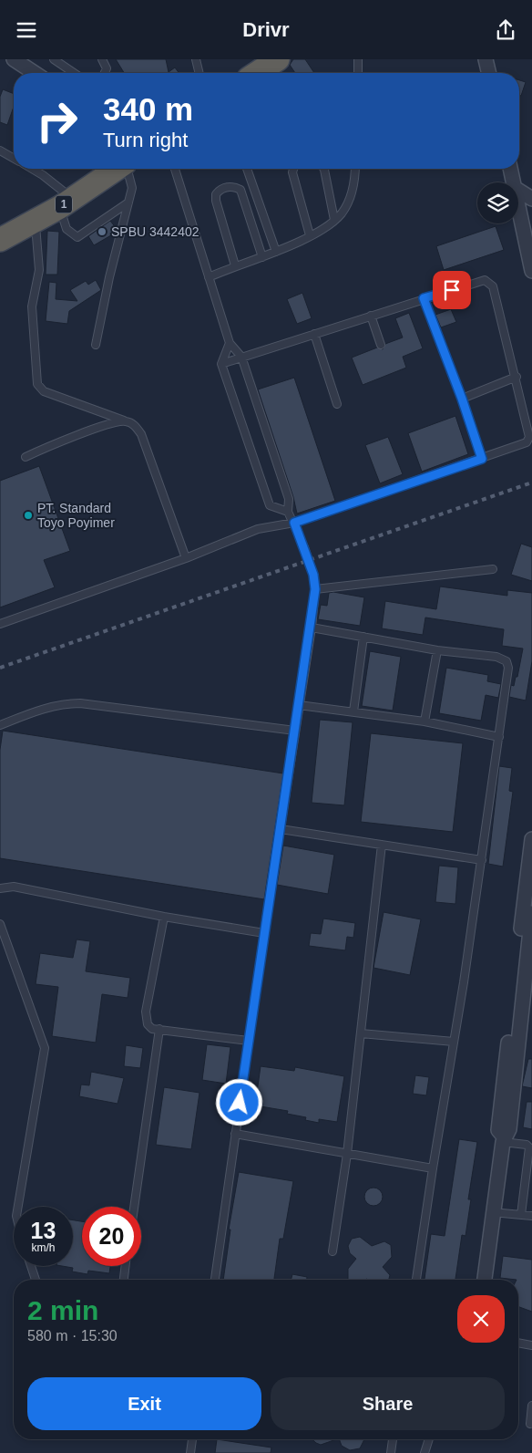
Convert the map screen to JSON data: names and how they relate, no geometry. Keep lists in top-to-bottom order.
{
  "streets": {
    "highway": ["1"]
  },
  "places": ["SPBU 3442402", "PT. Standard Toyo Poyimer"],
  "page": {
    "header": "Drivr",
    "turn": ["340 m", "Turn right"],
    "speed": "13 km/h",
    "limit": "20",
    "heading": ["2 min", "580 m · 15:30"],
    "buttons": ["Exit", "Share"]
  }
}
